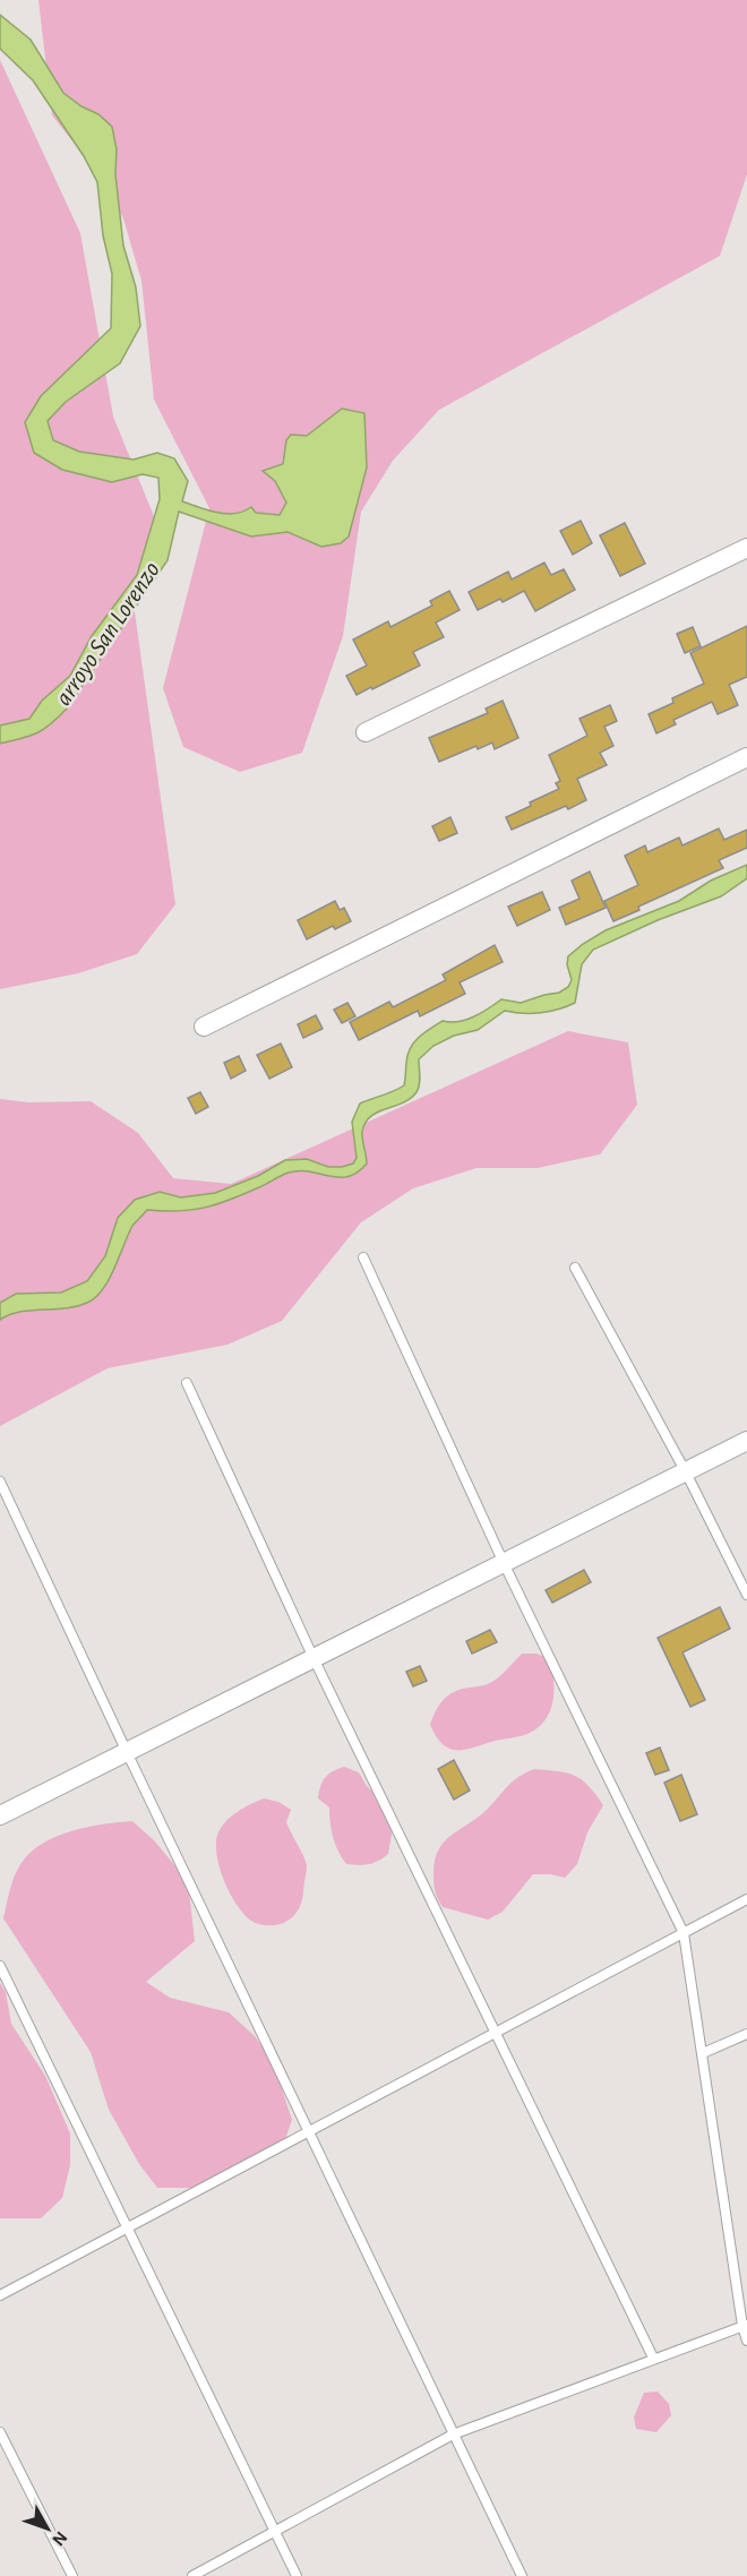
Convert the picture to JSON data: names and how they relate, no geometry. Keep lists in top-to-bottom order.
{
  "water": ["arroyo San Lorenzo"],
  "north": "bottom right"
}
